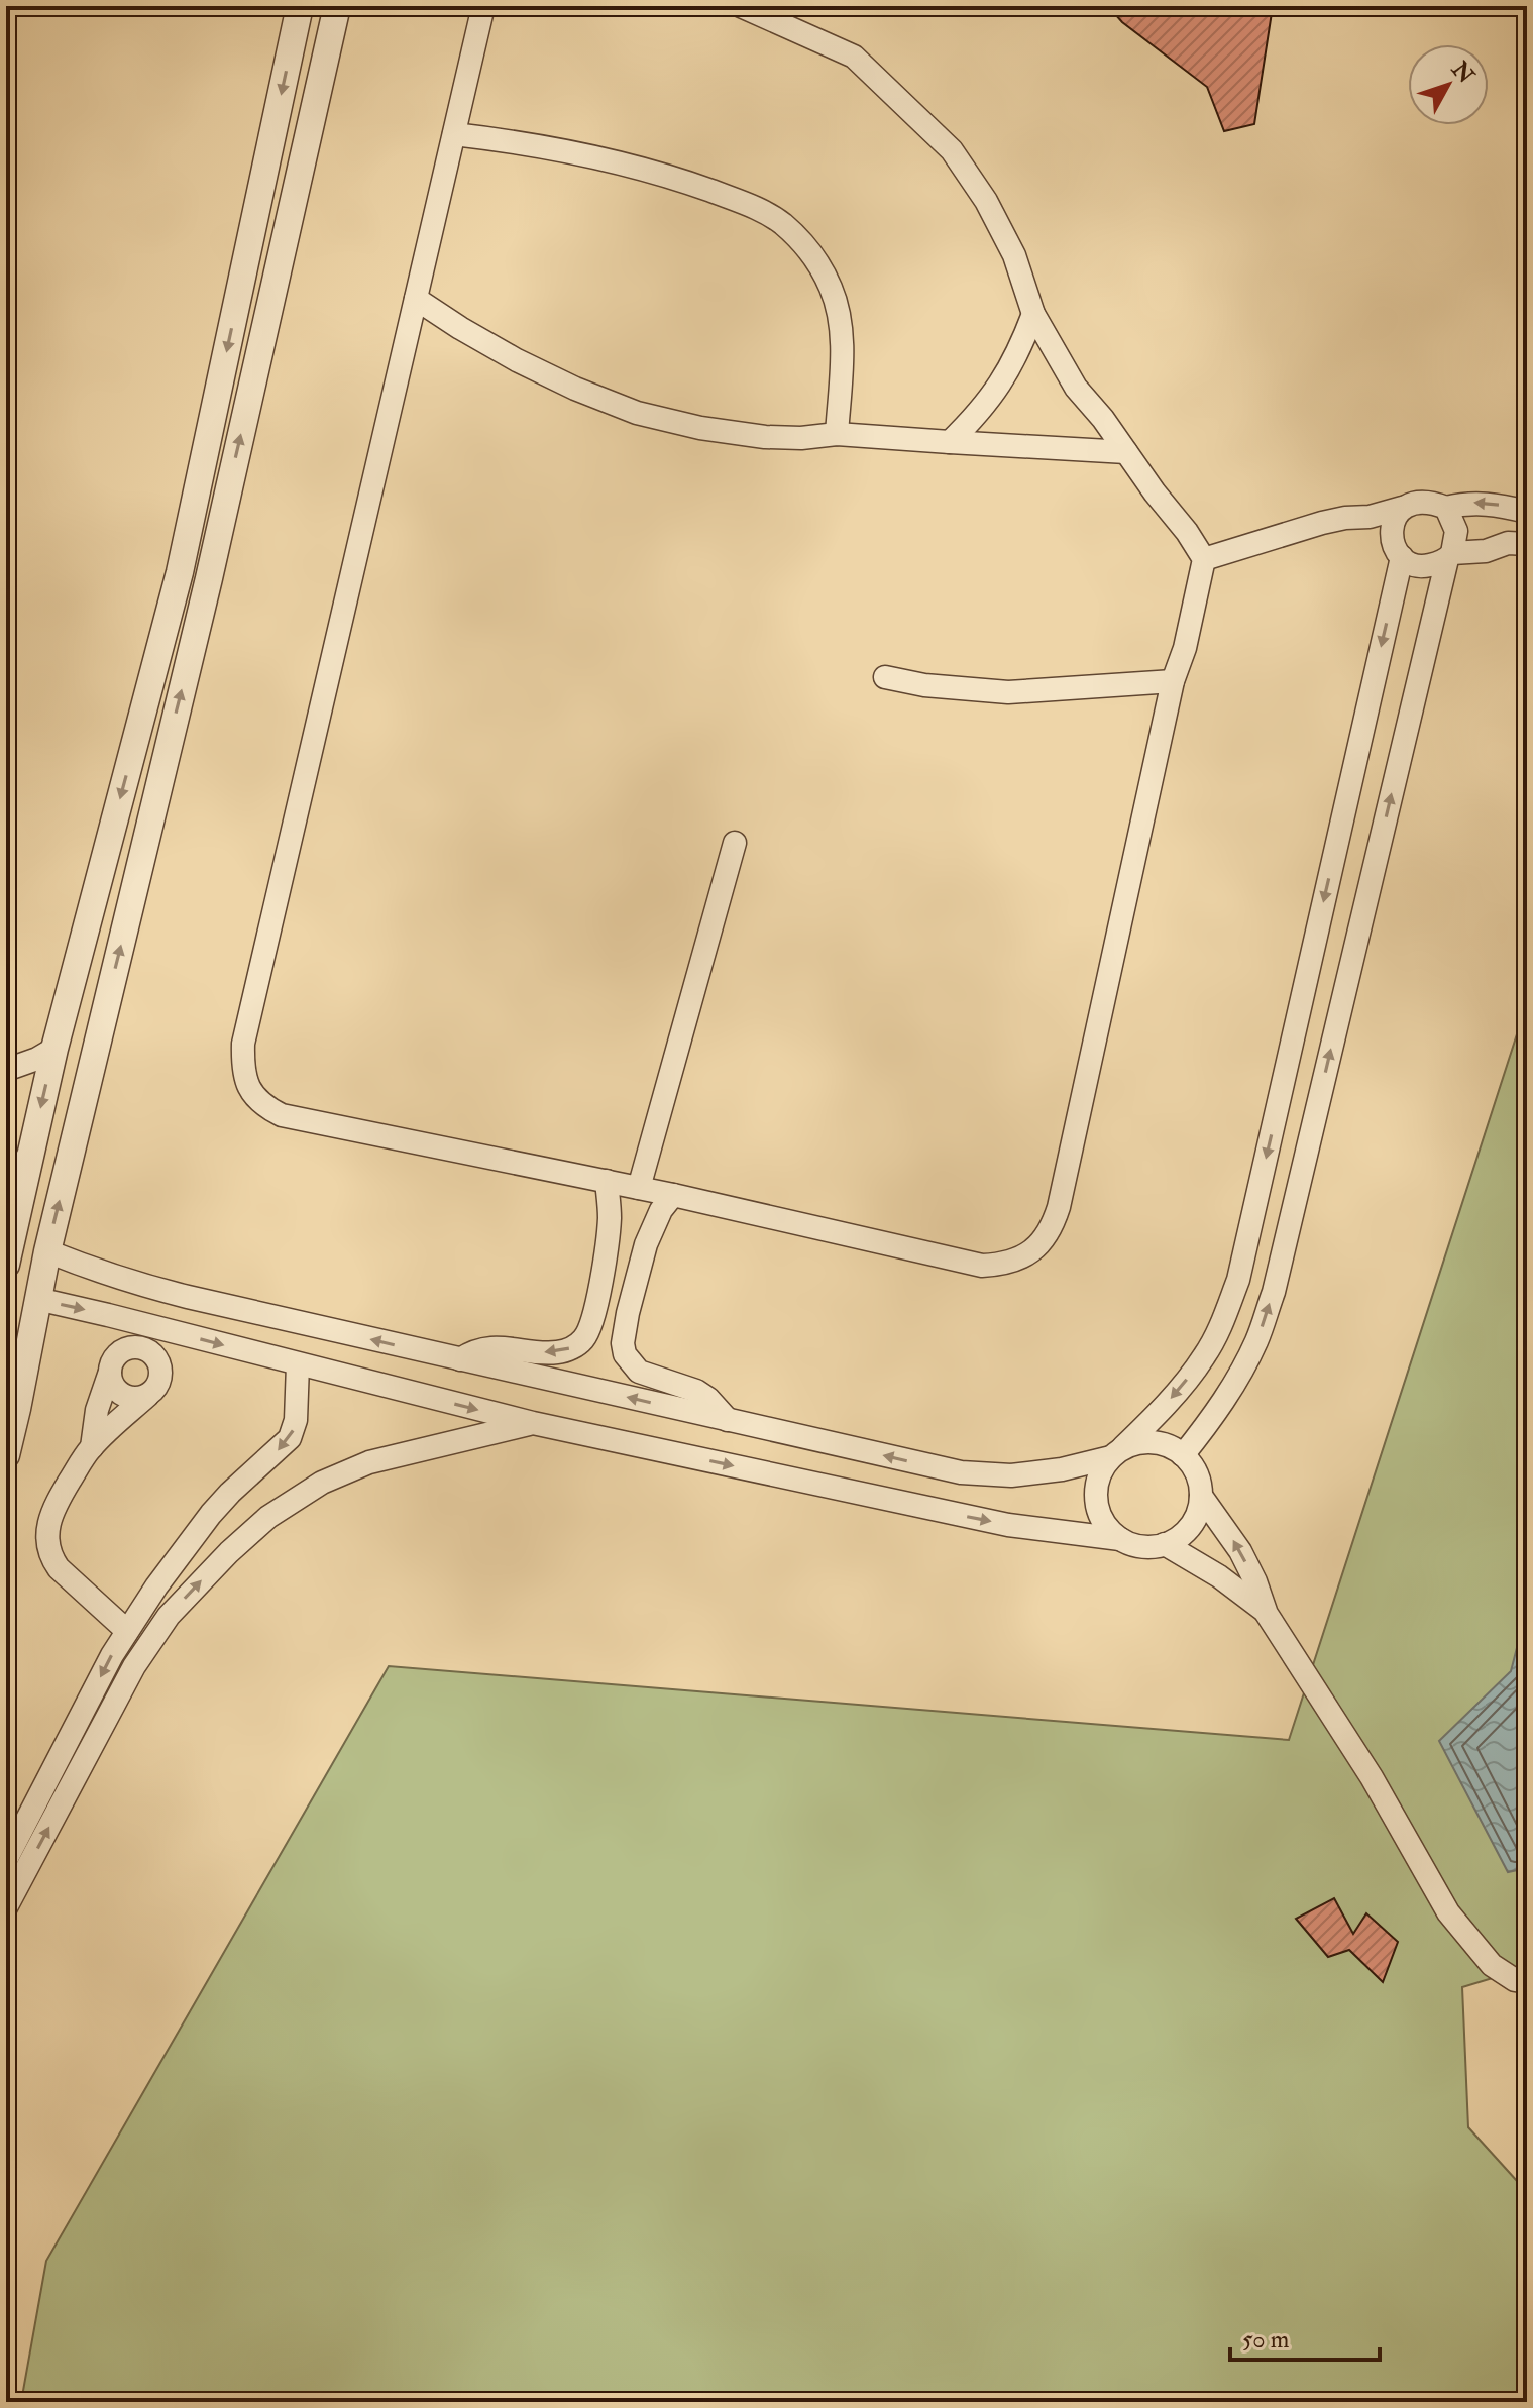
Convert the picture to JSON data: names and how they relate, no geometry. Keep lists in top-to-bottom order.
{
  "scale_bar": "50 m",
  "north": "top right"
}
